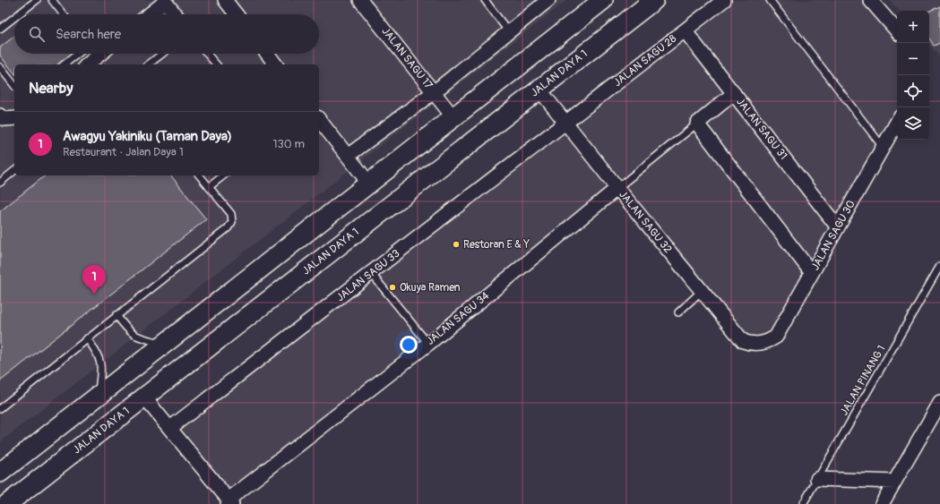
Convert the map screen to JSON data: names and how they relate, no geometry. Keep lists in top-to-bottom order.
{
  "streets": {
    "main road": ["JALAN DAYA 1"],
    "street": [
      "JALAN SAGU 17",
      "JALAN SAGU 28",
      "JALAN SAGU 31",
      "JALAN SAGU 32",
      "JALAN SAGU 30",
      "JALAN SAGU 33",
      "JALAN SAGU 34"
    ],
    "lane": ["JALAN PINANG 1"]
  },
  "crossings": [
    ["JALAN SAGU 28", "JALAN SAGU 31"],
    ["JALAN SAGU 28", "JALAN SAGU 32"],
    ["JALAN SAGU 28", "JALAN SAGU 33"],
    ["JALAN DAYA 1", "JALAN SAGU 32"],
    ["JALAN SAGU 31", "JALAN SAGU 30"],
    ["JALAN SAGU 32", "JALAN SAGU 30"],
    ["JALAN SAGU 32", "JALAN SAGU 33"],
    ["JALAN SAGU 32", "JALAN SAGU 34"]
  ],
  "places": ["Restoran E & Y", "Okuya Ramen"],
  "page": {
    "map_buttons": ["+", "−"],
    "search": "Search here",
    "heading": "Nearby",
    "list": [
      {
        "mark": "1",
        "name": "Awagyu Yakiniku (Taman Daya)",
        "note": "Restaurant · Jalan Daya 1",
        "value": "130 m"
      }
    ],
    "pins": "1"
  }
}
